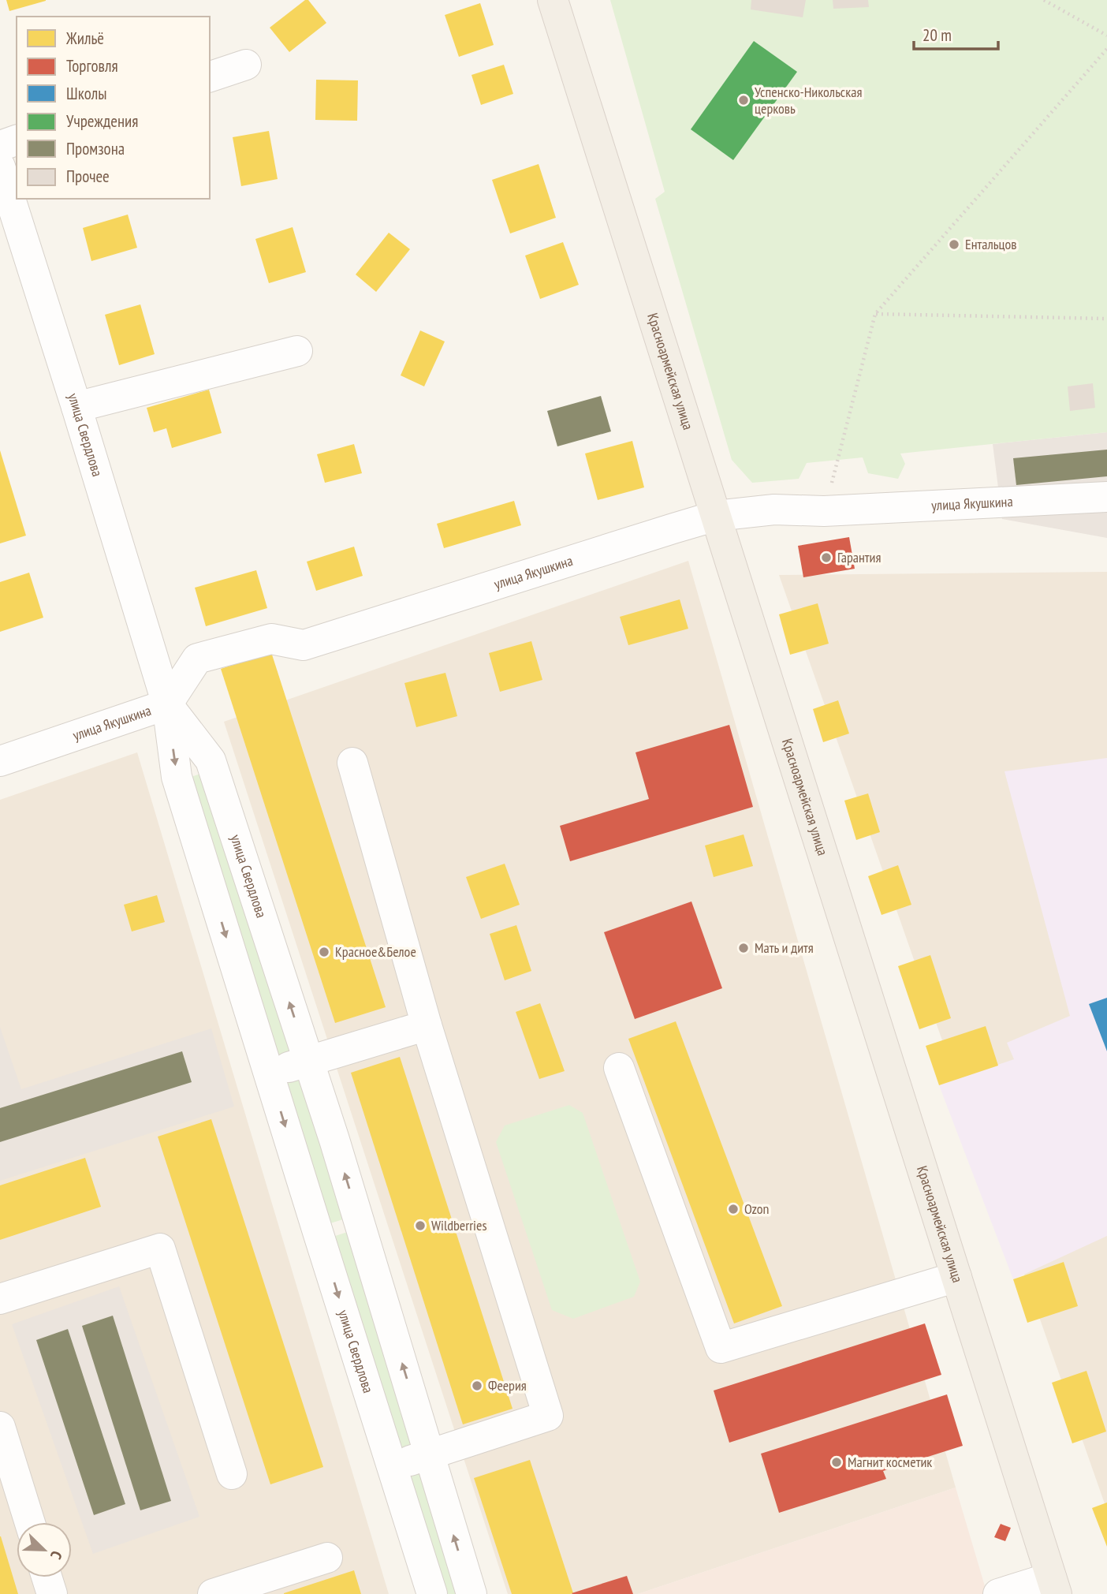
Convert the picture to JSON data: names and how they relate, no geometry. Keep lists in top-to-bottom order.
{
  "streets": {
    "main road": ["Красноармейская улица"],
    "street": ["улица Свердлова", "улица Якушкина"]
  },
  "crossings": [
    ["Красноармейская улица", "улица Якушкина"],
    ["улица Свердлова", "улица Якушкина"]
  ],
  "places": [
    "Успенско-Никольская церковь",
    "Ентальцов",
    "Гарантия",
    "Мать и дитя",
    "Красное&Белое",
    "Ozon",
    "Wildberries",
    "Феерия",
    "Магнит косметик"
  ],
  "legend": [
    "Жильё",
    "Торговля",
    "Школы",
    "Учреждения",
    "Промзона",
    "Прочее"
  ],
  "scale_bar": "20 m",
  "north": "bottom right"
}
